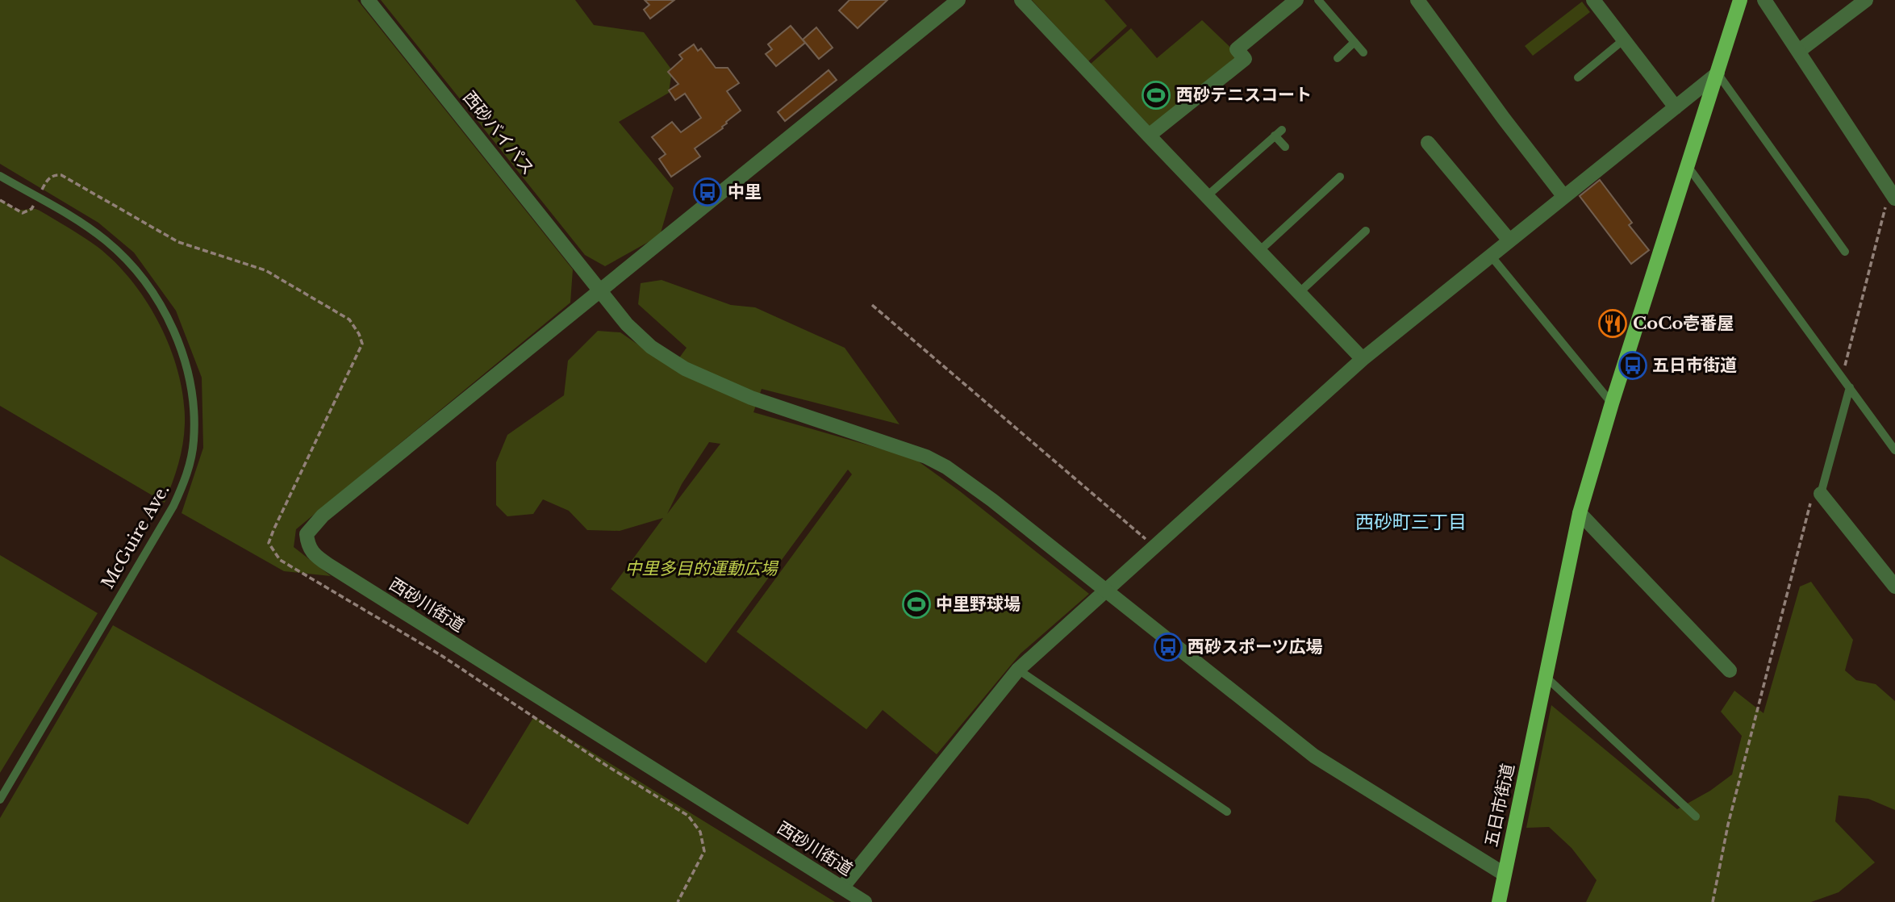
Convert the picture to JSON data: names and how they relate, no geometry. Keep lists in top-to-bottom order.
{
  "streets": {
    "main road": ["五日市街道"],
    "street": ["西砂バイパス", "西砂川街道"],
    "lane": ["McGuire Ave."]
  },
  "crossings": [
    ["西砂バイパス", "西砂川街道"],
    ["西砂バイパス", "五日市街道"]
  ],
  "districts": ["西砂町三丁目"],
  "parks": ["中里多目的運動広場"],
  "places": {
    "sports": ["西砂テニスコート", "中里野球場"],
    "bus stop": ["中里", "五日市街道", "西砂スポーツ広場"],
    "restaurant": ["CoCo壱番屋"]
  }
}
